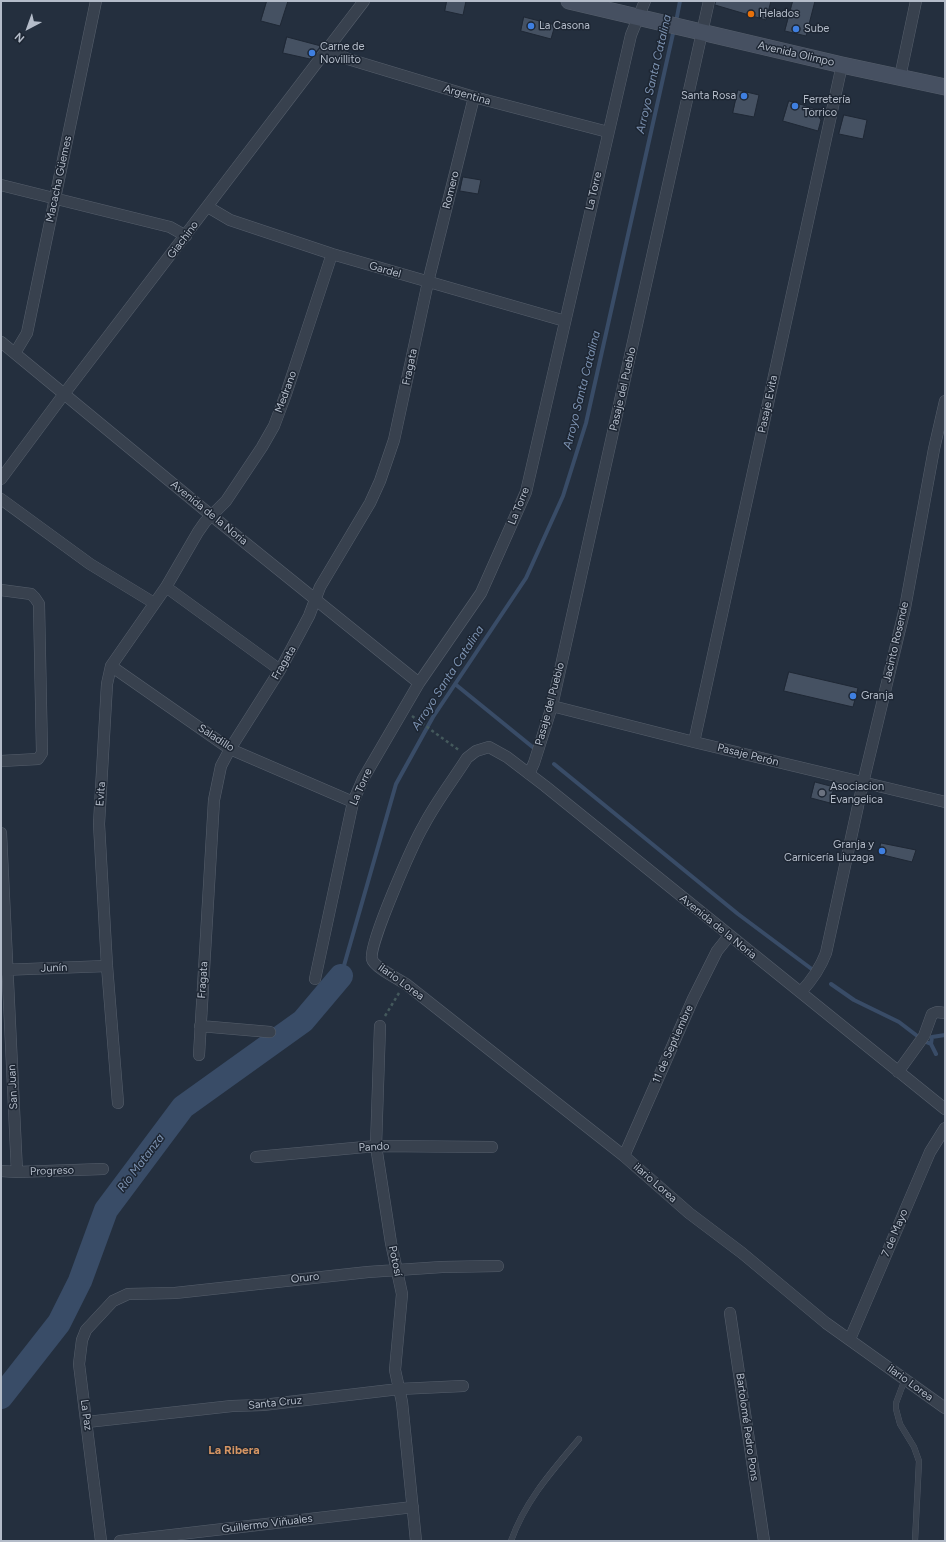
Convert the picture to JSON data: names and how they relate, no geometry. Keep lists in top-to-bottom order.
{
  "streets": {
    "street": [
      "Avenida Olimpo",
      "Argentina",
      "Macacha Güemes",
      "Romero",
      "La Torre",
      "Giachino",
      "Gardel",
      "Fragata",
      "Pasaje del Pueblo",
      "Medrano",
      "Pasaje Evita",
      "Avenida de la Noria",
      "Jacinto Rosende",
      "Saladillo",
      "Pasaje Perón",
      "Evita",
      "Junín",
      "ilario Lorea",
      "11 de Septiembre",
      "San Juan",
      "Pando",
      "Progreso",
      "7 de Mayo",
      "Potosí",
      "Oruro",
      "Santa Cruz",
      "La Paz",
      "Bartolomé Pedro Pons",
      "Guillermo Viñuales"
    ]
  },
  "crossings": [
    ["Avenida Olimpo", "La Torre"],
    ["Avenida Olimpo", "Pasaje del Pueblo"],
    ["Avenida Olimpo", "Pasaje Evita"],
    ["Argentina", "Romero"],
    ["Argentina", "La Torre"],
    ["Argentina", "Giachino"],
    ["Macacha Güemes", "Avenida de la Noria"],
    ["Romero", "Gardel"],
    ["Romero", "Fragata"],
    ["La Torre", "Gardel"],
    ["La Torre", "Avenida de la Noria"],
    ["La Torre", "Saladillo"],
    ["Giachino", "Gardel"],
    ["Giachino", "Avenida de la Noria"],
    ["Gardel", "Fragata"],
    ["Gardel", "Medrano"],
    ["Fragata", "Avenida de la Noria"],
    ["Fragata", "Saladillo"],
    ["Pasaje del Pueblo", "Avenida de la Noria"],
    ["Pasaje del Pueblo", "Pasaje Perón"],
    ["Medrano", "Avenida de la Noria"],
    ["Medrano", "Evita"],
    ["Pasaje Evita", "Pasaje Perón"],
    ["Avenida de la Noria", "Jacinto Rosende"],
    ["Avenida de la Noria", "Evita"],
    ["Avenida de la Noria", "ilario Lorea"],
    ["Avenida de la Noria", "11 de Septiembre"],
    ["Jacinto Rosende", "Pasaje Perón"],
    ["Saladillo", "Evita"],
    ["Evita", "Junín"],
    ["Junín", "San Juan"],
    ["ilario Lorea", "11 de Septiembre"],
    ["ilario Lorea", "7 de Mayo"],
    ["San Juan", "Progreso"],
    ["Pando", "Potosí"],
    ["Potosí", "Oruro"],
    ["Potosí", "Santa Cruz"],
    ["Potosí", "Guillermo Viñuales"],
    ["Oruro", "La Paz"],
    ["Santa Cruz", "La Paz"]
  ],
  "districts": ["La Ribera"],
  "water": ["Arroyo Santa Catalina", "Río Matanza"],
  "places": [
    "Helados",
    "La Casona",
    "Sube",
    "Carne de Novillito",
    "Santa Rosa",
    "Ferretería Torrico",
    "Granja",
    "Asociacion Evangelica",
    "Granja y Carnicería Liuzaga"
  ],
  "north": "bottom left"
}
